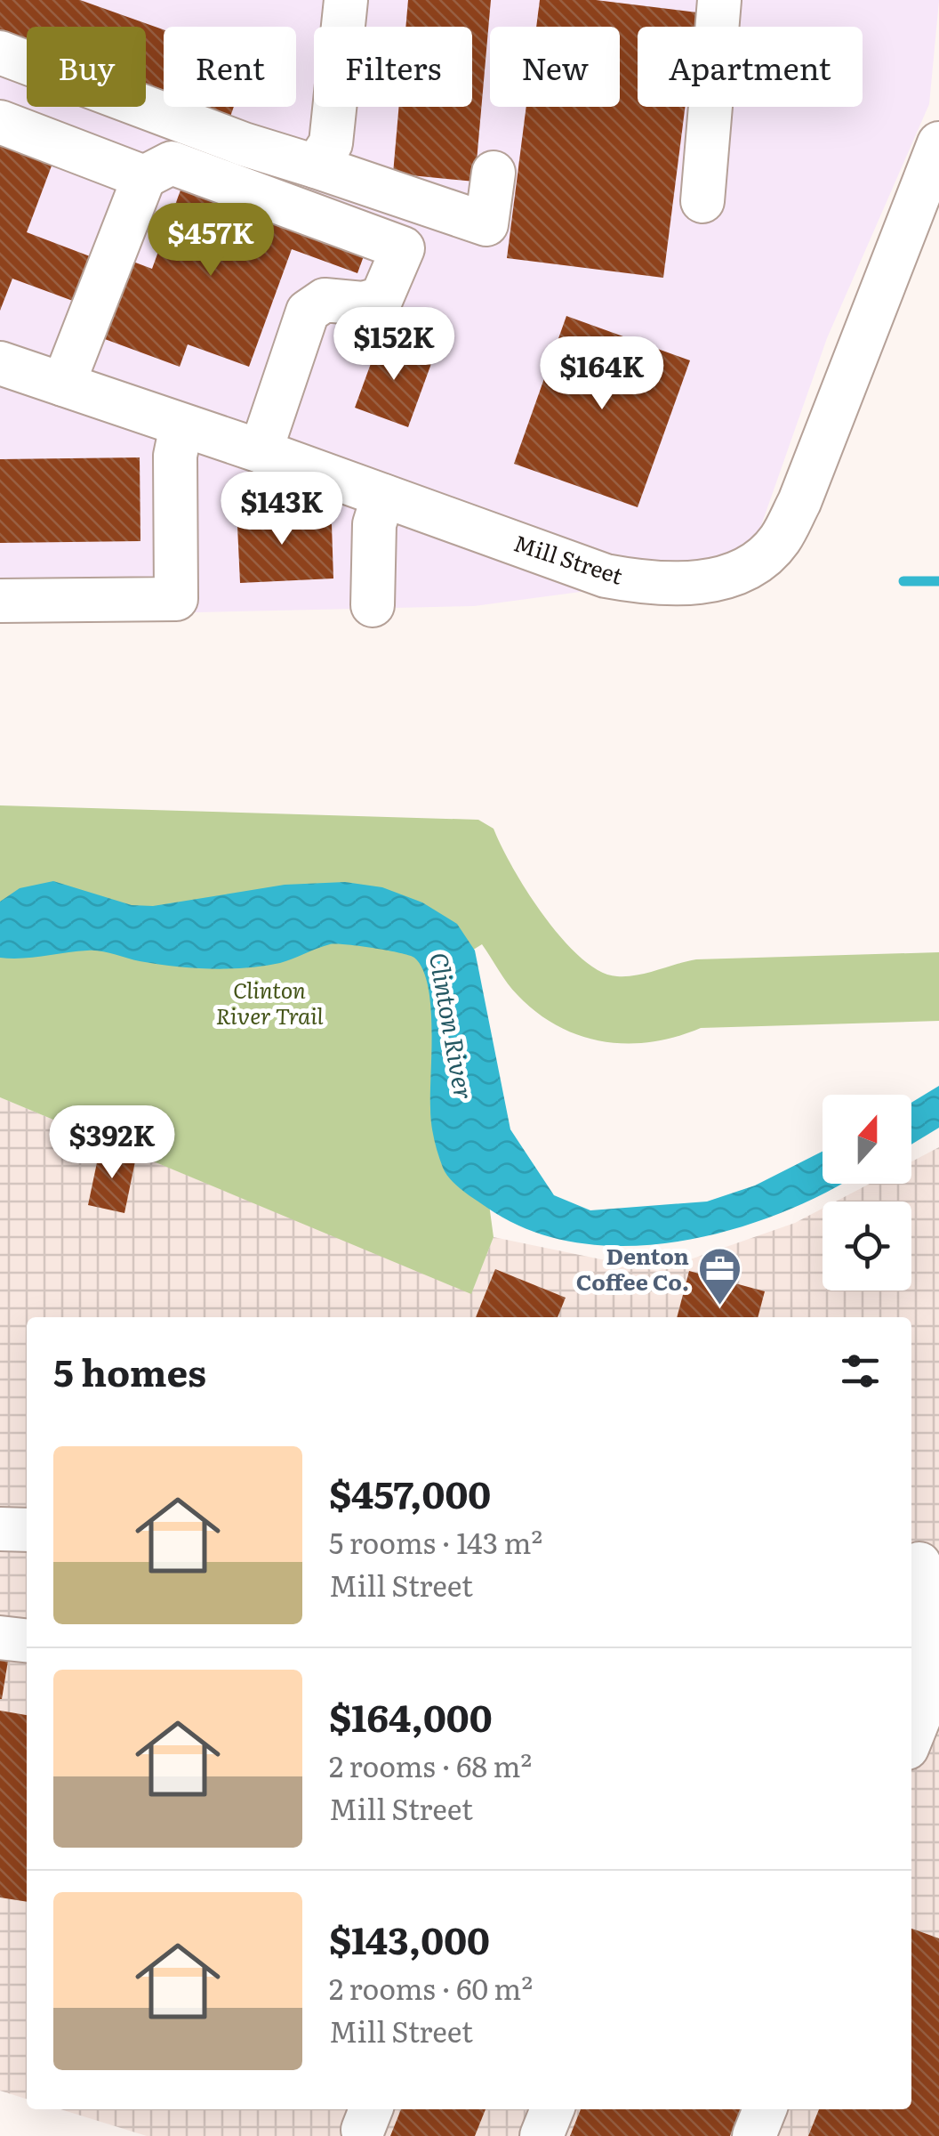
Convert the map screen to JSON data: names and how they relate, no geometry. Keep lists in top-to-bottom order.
{
  "streets": {
    "street": ["Mill Street"]
  },
  "water": ["Clinton River"],
  "parks": ["Clinton River Trail"],
  "places": {
    "office": ["Denton Coffee Co."]
  },
  "north": "top",
  "page": {
    "chip": [
      "Buy",
      "Rent",
      "Filters",
      "New",
      "Apartment"
    ],
    "price": [
      "$457K",
      "$152K",
      "$164K",
      "$143K",
      "$392K"
    ],
    "heading": "5 homes",
    "list": [
      {
        "name": "$457,000",
        "note": "5 rooms · 143 m² · Mill Street"
      },
      {
        "name": "$164,000",
        "note": "2 rooms · 68 m² · Mill Street"
      },
      {
        "name": "$143,000",
        "note": "2 rooms · 60 m² · Mill Street"
      }
    ]
  }
}
